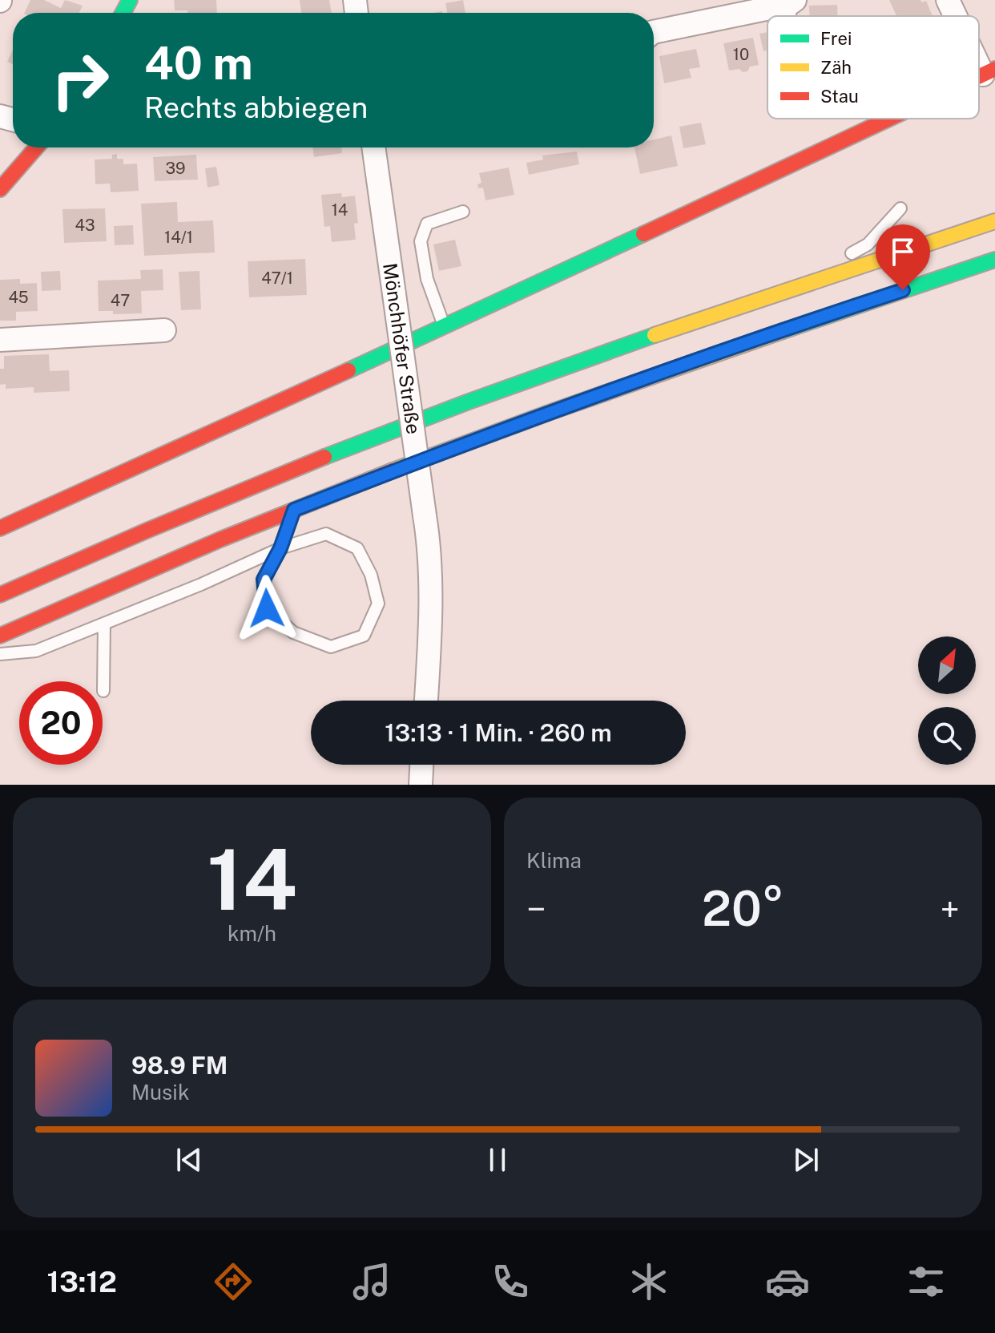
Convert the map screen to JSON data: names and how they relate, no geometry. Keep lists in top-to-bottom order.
{
  "streets": {
    "street": ["Mönchhöfer Straße"]
  },
  "house_numbers": [
    "10",
    "39",
    "14",
    "43",
    "14/1",
    "47/1",
    "45",
    "47"
  ],
  "legend": ["Frei", "Zäh", "Stau"],
  "north": "top right",
  "page": {
    "turn": ["40 m", "Rechts abbiegen"],
    "limit": "20",
    "trip": "13:13 · 1 Min. · 260 m",
    "tile": [
      ["14", "km/h"],
      "Klima"
    ],
    "heat": ["−", "20°", "+"],
    "song": ["98.9 FM", "Musik"],
    "tabs": "13:12"
  }
}
